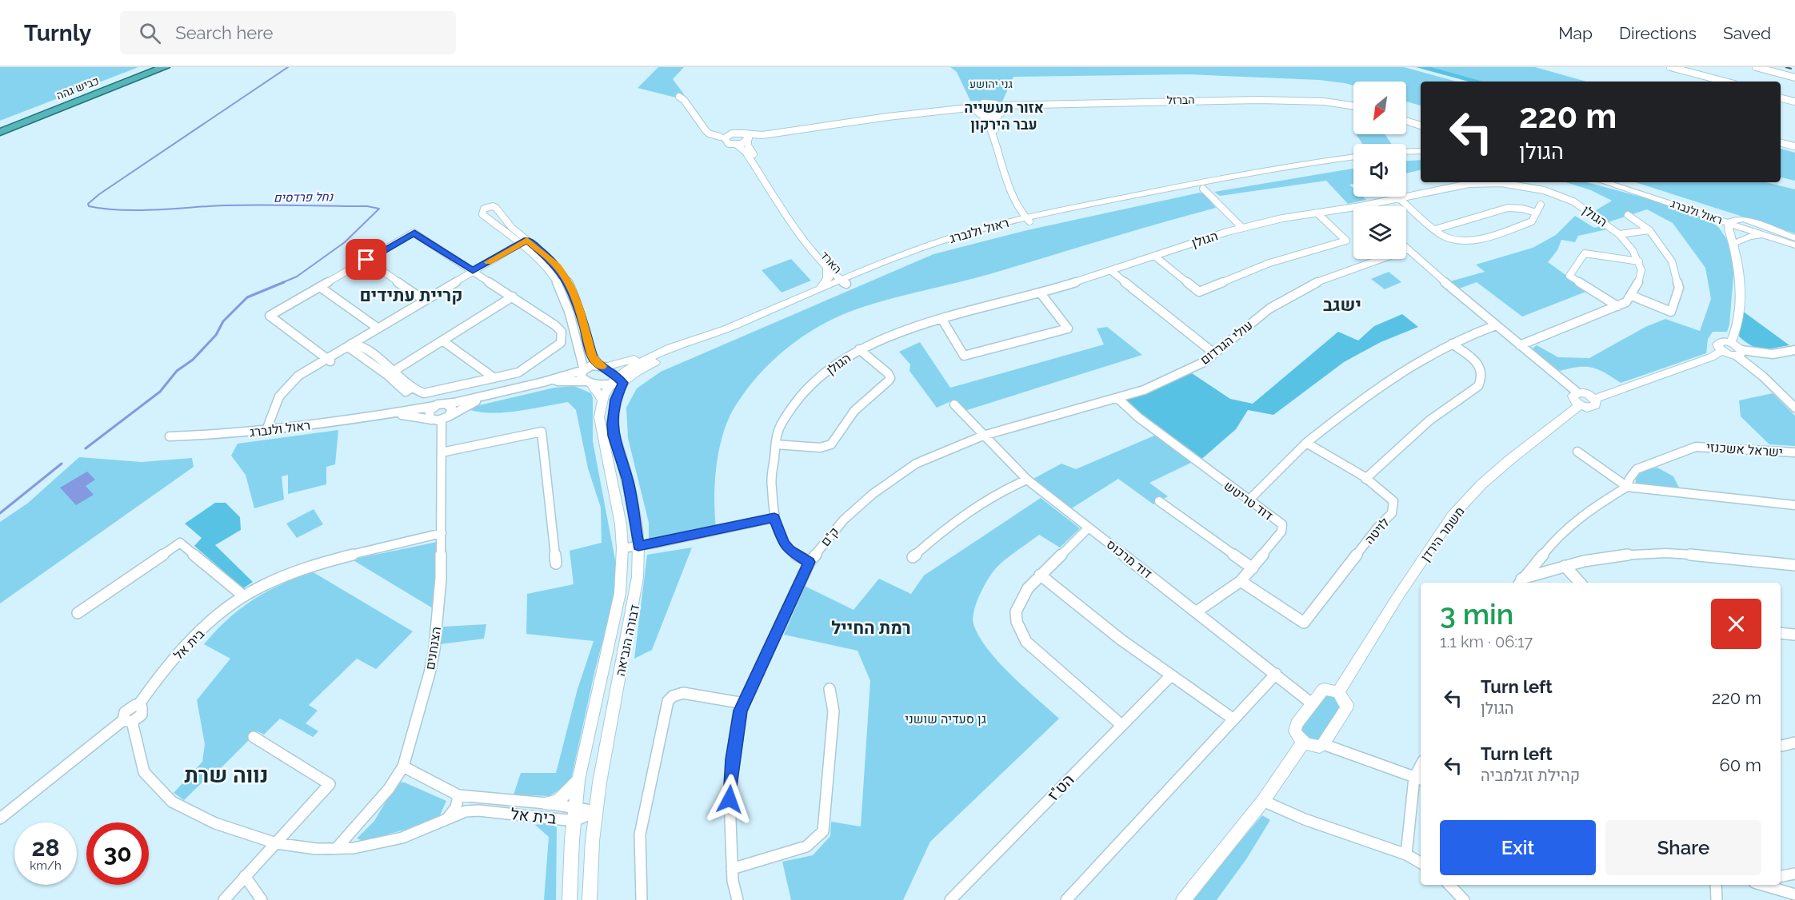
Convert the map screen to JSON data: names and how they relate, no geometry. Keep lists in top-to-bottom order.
{
  "streets": {
    "highway": ["כביש גהה"],
    "street": [
      "הברזל",
      "ראול ולנברג",
      "הגולן",
      "הארד",
      "עולי הגרדום",
      "ישראל אשכנזי",
      "דוד טריטש",
      "לויטה",
      "משמר הירדן",
      "ק\"ם",
      "דוד מרכוס",
      "דבורה הנביאה",
      "בית אל",
      "הצנחנים",
      "הט\"ז"
    ]
  },
  "crossings": [
    ["ראול ולנברג", "הארד"],
    ["ראול ולנברג", "דבורה הנביאה"],
    ["ראול ולנברג", "הצנחנים"],
    ["הגולן", "ק\"ם"],
    ["עולי הגרדום", "דוד טריטש"],
    ["עולי הגרדום", "ק\"ם"],
    ["עולי הגרדום", "דוד מרכוס"],
    ["דוד טריטש", "לויטה"],
    ["דוד טריטש", "דוד מרכוס"],
    ["ק\"ם", "דוד מרכוס"],
    ["דבורה הנביאה", "בית אל"],
    ["בית אל", "הצנחנים"]
  ],
  "districts": [
    "אזור תעשייה עבר הירקון",
    "קריית עתידים",
    "ישגב",
    "רמת החייל",
    "נווה שרת"
  ],
  "water": ["נחל פרדסים"],
  "parks": ["גני יהושע", "גן סעדיה שושני"],
  "north": "bottom left",
  "page": {
    "header": "Turnly",
    "search": "Search here",
    "nav": ["Map", "Directions", "Saved"],
    "turn": ["220 m", "הגולן"],
    "heading": ["3 min", "1.1 km · 06:17"],
    "list": [
      {
        "name": "Turn left",
        "note": "הגולן",
        "value": "220 m"
      },
      {
        "name": "Turn left",
        "note": "קהילת זגלמביה",
        "value": "60 m"
      }
    ],
    "buttons": ["Exit", "Share"],
    "speed": "28 km/h",
    "limit": "30"
  }
}
